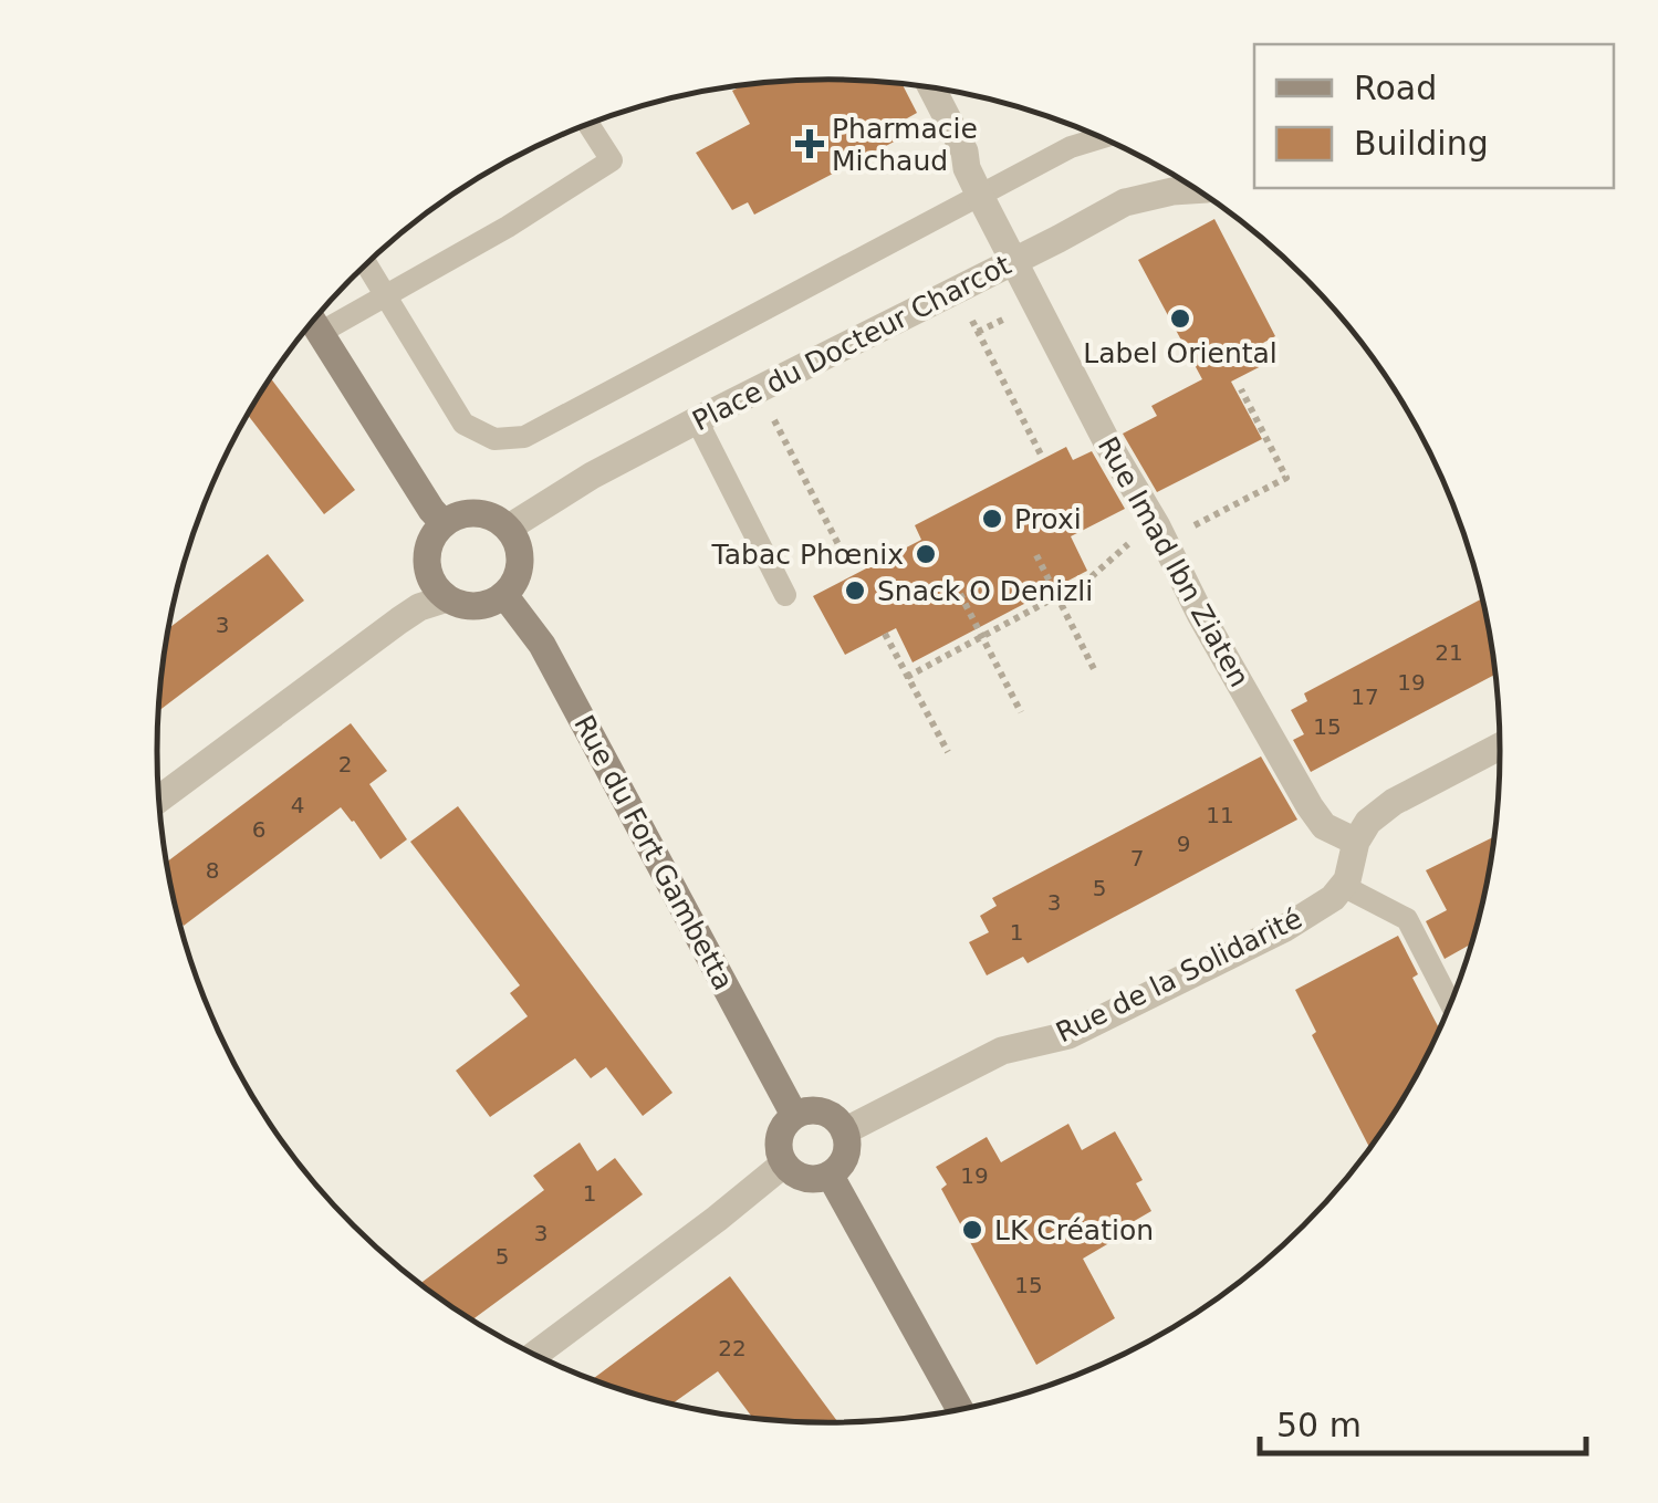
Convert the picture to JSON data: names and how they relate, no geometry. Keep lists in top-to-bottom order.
{
  "streets": {
    "street": [
      "Place du Docteur Charcot",
      "Rue Imad Ibn Ziaten",
      "Rue du Fort Gambetta",
      "Rue de la Solidarité"
    ]
  },
  "crossings": [
    ["Place du Docteur Charcot", "Rue Imad Ibn Ziaten"],
    ["Place du Docteur Charcot", "Rue du Fort Gambetta"],
    ["Rue du Fort Gambetta", "Rue de la Solidarité"]
  ],
  "places": {
    "health": ["Pharmacie Michaud"],
    "other": [
      "Label Oriental",
      "Proxi",
      "Tabac Phœnix",
      "Snack O Denizli",
      "LK Création"
    ]
  },
  "house_numbers": [
    "3",
    "21",
    "19",
    "17",
    "15",
    "2",
    "4",
    "11",
    "6",
    "9",
    "7",
    "8",
    "5",
    "3",
    "1",
    "19",
    "1",
    "3",
    "5",
    "15",
    "22"
  ],
  "legend": ["Road", "Building"],
  "scale_bar": "50 m"
}
